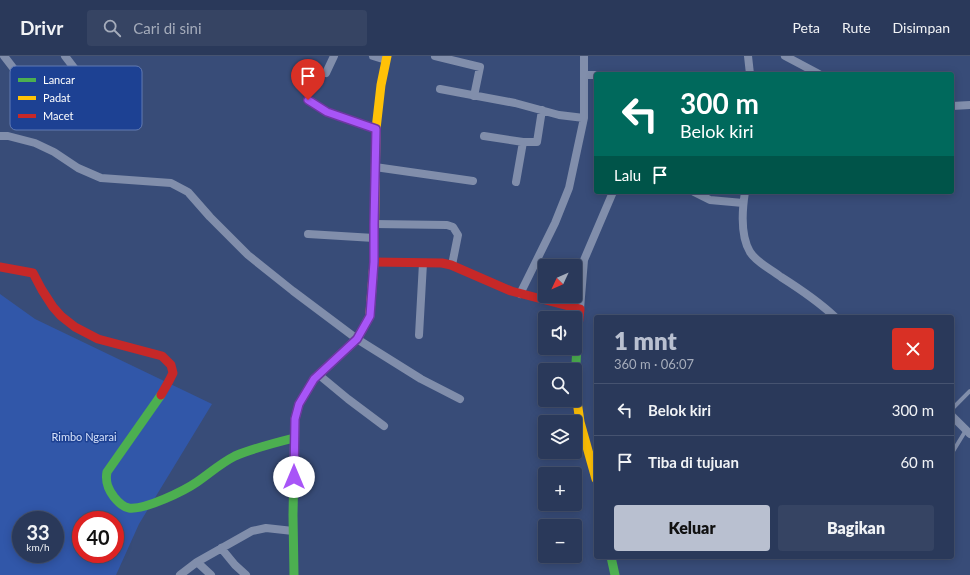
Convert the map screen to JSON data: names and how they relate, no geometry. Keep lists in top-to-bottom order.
{
  "parks": ["Rimbo Ngarai"],
  "legend": ["Lancar", "Padat", "Macet"],
  "north": "bottom left",
  "page": {
    "header": "Drivr",
    "search": "Cari di sini",
    "nav": ["Peta", "Rute", "Disimpan"],
    "turn": ["300 m", "Belok kiri"],
    "then": "Lalu",
    "map_buttons": ["+", "−"],
    "heading": ["1 mnt", "360 m · 06:07"],
    "list": [
      {
        "name": "Belok kiri",
        "value": "300 m"
      },
      {
        "name": "Tiba di tujuan",
        "value": "60 m"
      }
    ],
    "buttons": ["Keluar", "Bagikan"],
    "speed": "33 km/h",
    "limit": "40"
  }
}
